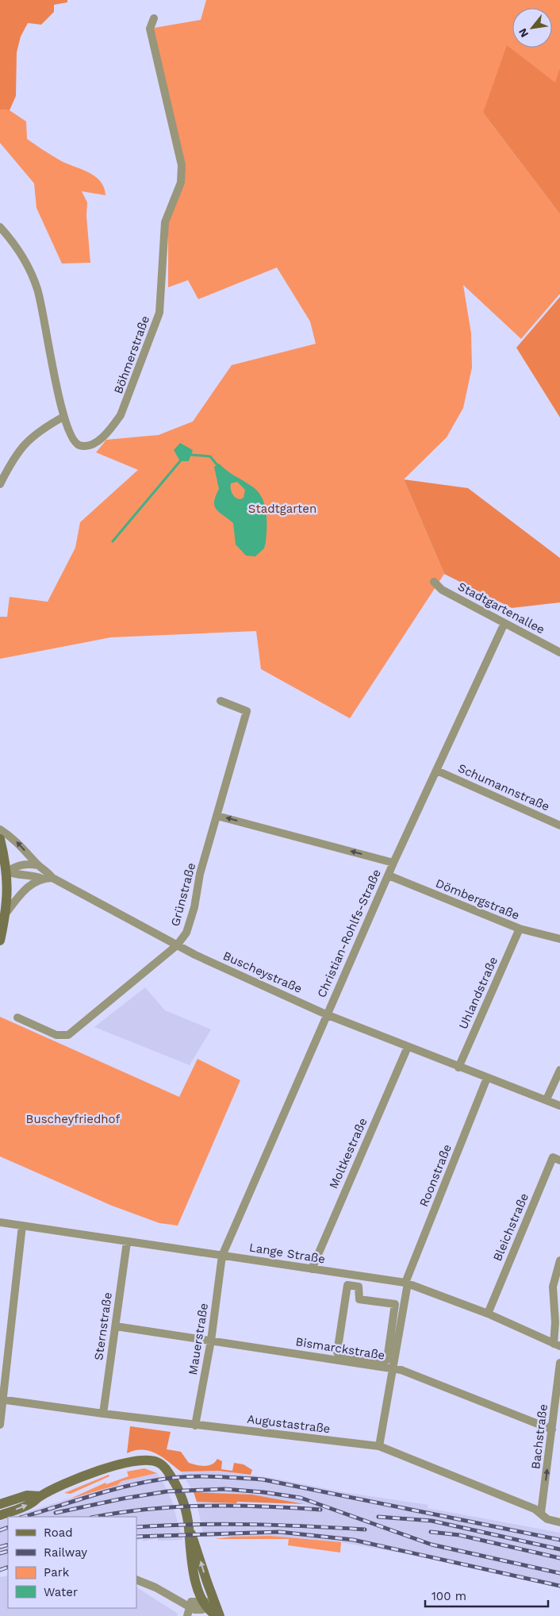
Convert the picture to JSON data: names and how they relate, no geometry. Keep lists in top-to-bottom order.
{
  "streets": {
    "street": [
      "Böhmerstraße",
      "Stadtgartenallee",
      "Schumannstraße",
      "Grünstraße",
      "Dömbergstraße",
      "Christian-Rohlfs-Straße",
      "Buscheystraße",
      "Uhlandstraße",
      "Moltkestraße",
      "Roonstraße",
      "Bleichstraße",
      "Lange Straße",
      "Sternstraße",
      "Mauerstraße",
      "Bismarckstraße",
      "Augustastraße",
      "Bachstraße"
    ]
  },
  "crossings": [
    ["Stadtgartenallee", "Christian-Rohlfs-Straße"],
    ["Schumannstraße", "Christian-Rohlfs-Straße"],
    ["Grünstraße", "Buscheystraße"],
    ["Dömbergstraße", "Christian-Rohlfs-Straße"],
    ["Dömbergstraße", "Uhlandstraße"],
    ["Christian-Rohlfs-Straße", "Buscheystraße"],
    ["Christian-Rohlfs-Straße", "Lange Straße"],
    ["Christian-Rohlfs-Straße", "Mauerstraße"],
    ["Buscheystraße", "Uhlandstraße"],
    ["Buscheystraße", "Moltkestraße"],
    ["Buscheystraße", "Roonstraße"],
    ["Moltkestraße", "Lange Straße"],
    ["Roonstraße", "Lange Straße"],
    ["Roonstraße", "Bismarckstraße"],
    ["Roonstraße", "Augustastraße"],
    ["Bleichstraße", "Lange Straße"],
    ["Lange Straße", "Sternstraße"],
    ["Lange Straße", "Mauerstraße"],
    ["Sternstraße", "Bismarckstraße"],
    ["Sternstraße", "Augustastraße"],
    ["Mauerstraße", "Bismarckstraße"],
    ["Mauerstraße", "Augustastraße"],
    ["Bismarckstraße", "Bachstraße"],
    ["Augustastraße", "Bachstraße"]
  ],
  "one_way": ["Bachstraße"],
  "parks": ["Stadtgarten", "Buscheyfriedhof"],
  "legend": [
    "Road",
    "Railway",
    "Park",
    "Water"
  ],
  "scale_bar": "100 m",
  "north": "bottom left"
}
